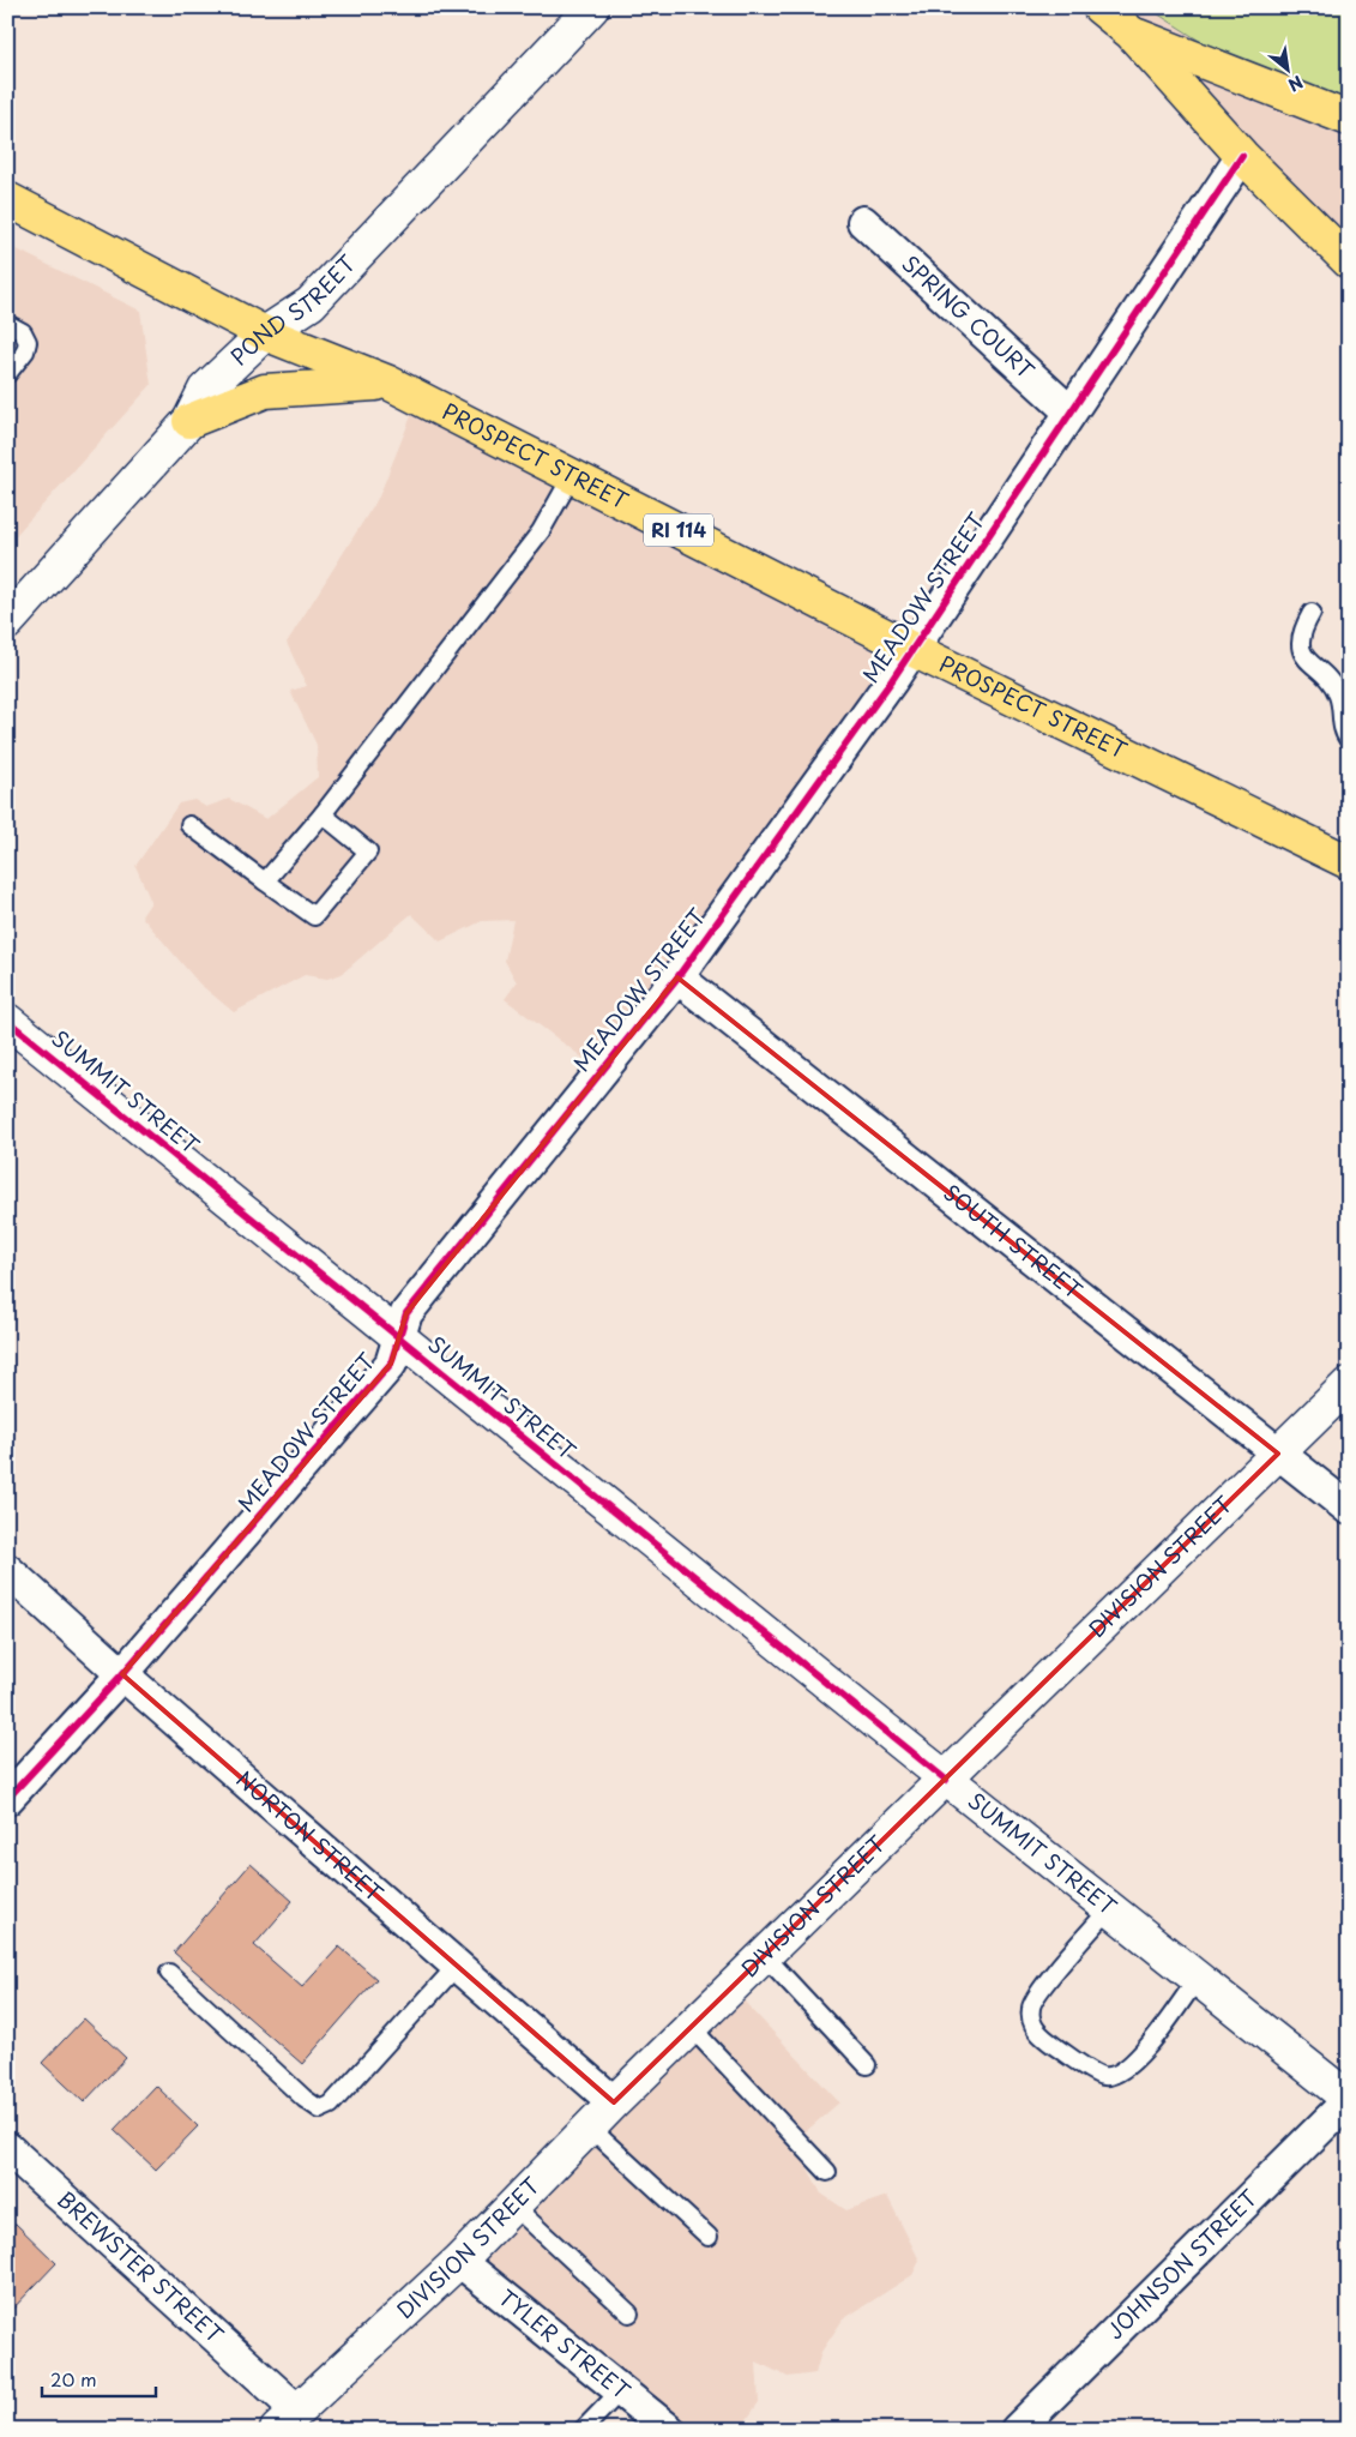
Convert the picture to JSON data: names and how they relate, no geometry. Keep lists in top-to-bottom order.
{
  "streets": {
    "main road": ["PROSPECT STREET", "RI 114"],
    "street": [
      "POND STREET",
      "SPRING COURT",
      "MEADOW STREET",
      "SUMMIT STREET",
      "SOUTH STREET",
      "DIVISION STREET",
      "NORTON STREET",
      "JOHNSON STREET",
      "BREWSTER STREET",
      "TYLER STREET"
    ]
  },
  "crossings": [
    ["POND STREET", "PROSPECT STREET"],
    ["SPRING COURT", "MEADOW STREET"],
    ["PROSPECT STREET", "MEADOW STREET"],
    ["MEADOW STREET", "SUMMIT STREET"],
    ["MEADOW STREET", "SOUTH STREET"],
    ["MEADOW STREET", "NORTON STREET"],
    ["SUMMIT STREET", "DIVISION STREET"],
    ["SUMMIT STREET", "JOHNSON STREET"],
    ["SOUTH STREET", "DIVISION STREET"],
    ["DIVISION STREET", "NORTON STREET"],
    ["DIVISION STREET", "BREWSTER STREET"],
    ["DIVISION STREET", "TYLER STREET"]
  ],
  "scale_bar": "20 m",
  "north": "bottom right"
}
